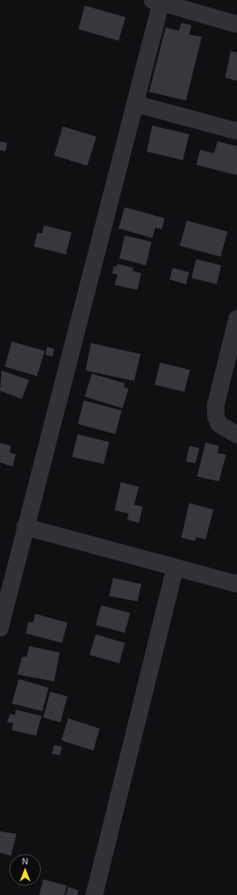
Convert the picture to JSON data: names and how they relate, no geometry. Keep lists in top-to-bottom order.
{
  "north": "top"
}
